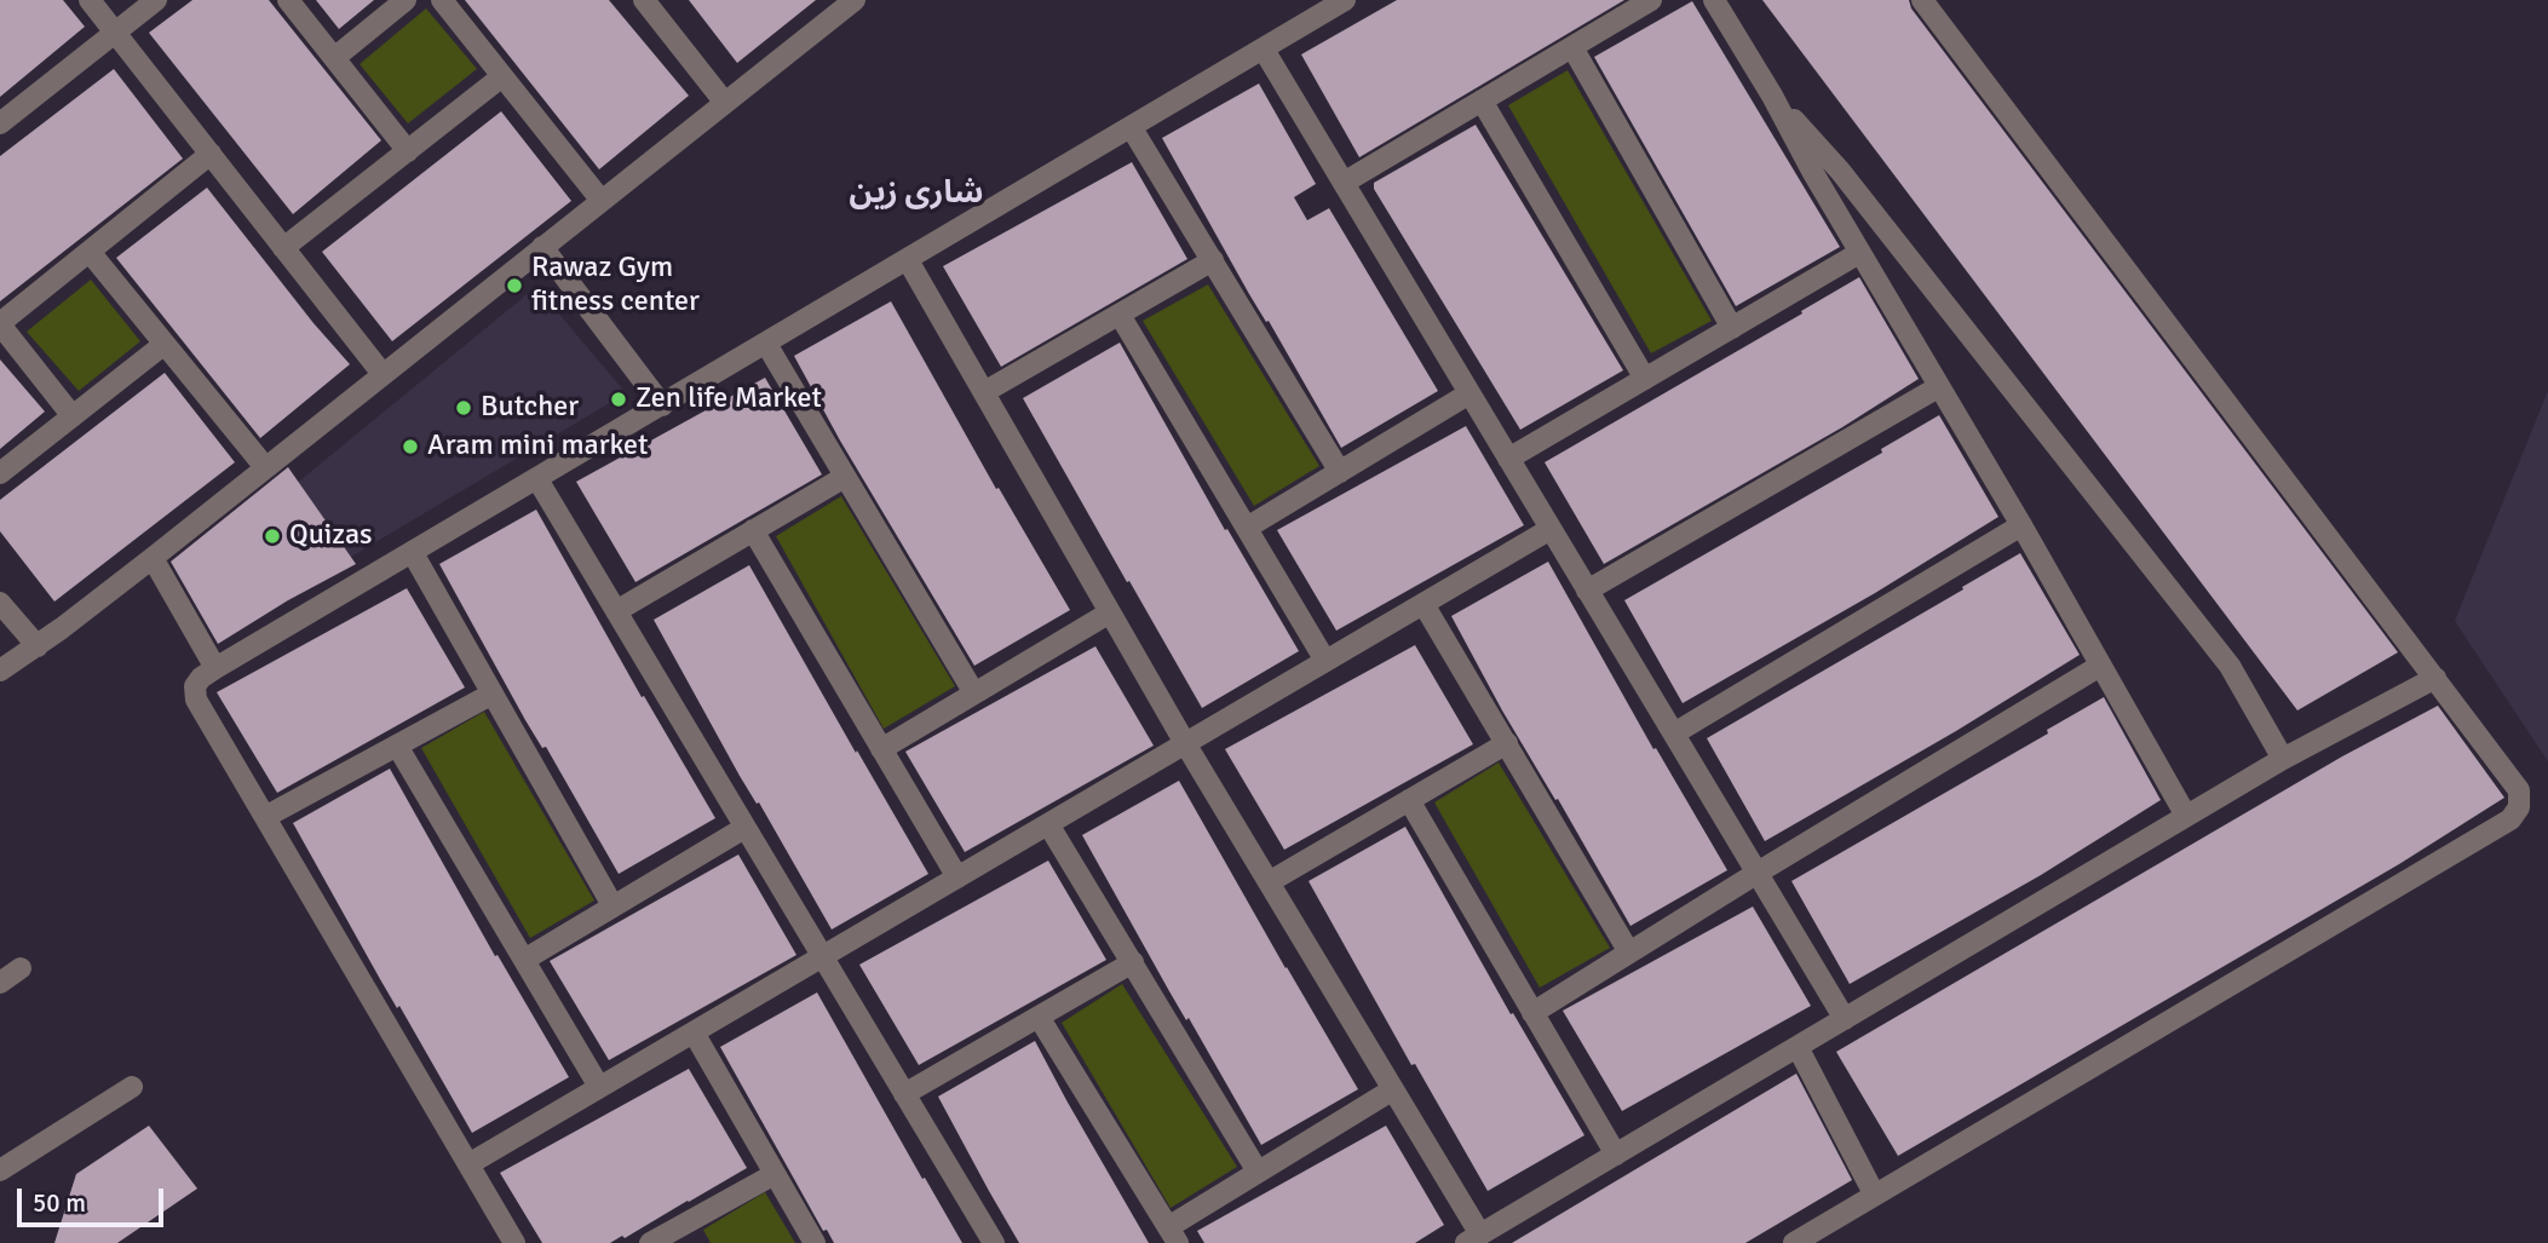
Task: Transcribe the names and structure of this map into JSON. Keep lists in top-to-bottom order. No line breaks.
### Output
{"districts":["شاری زین"],"places":["Rawaz Gym fitness center","Zen life Market","Butcher","Aram mini market","Quizas"],"scale_bar":"50 m"}
